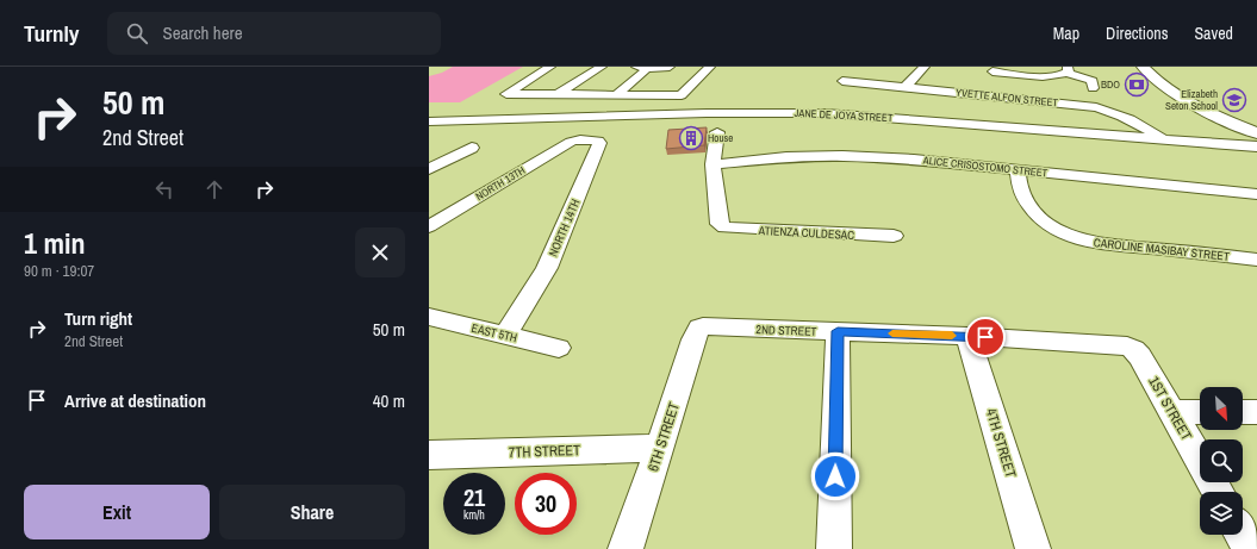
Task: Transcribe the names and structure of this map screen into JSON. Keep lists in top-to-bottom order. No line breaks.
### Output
{"streets":{"street":["YVETTE ALFON STREET","JANE DE JOYA STREET","ALICE CRISOSTOMO STREET","NORTH 13TH","NORTH 14TH","ATIENZA CULDESAC","CAROLINE MASIBAY STREET","2ND STREET","EAST 5TH","1ST STREET","6TH STREET","4TH STREET","7TH STREET"]},"crossings":[["YVETTE ALFON STREET","JANE DE JOYA STREET"],["ALICE CRISOSTOMO STREET","ATIENZA CULDESAC"],["ALICE CRISOSTOMO STREET","CAROLINE MASIBAY STREET"],["NORTH 13TH","NORTH 14TH"],["NORTH 14TH","EAST 5TH"],["2ND STREET","1ST STREET"],["2ND STREET","6TH STREET"],["2ND STREET","4TH STREET"],["6TH STREET","7TH STREET"]],"places":{"bank":["BDO"],"school or university":["Elizabeth Seton School"],"building":["House"]},"north":"bottom right","page":{"header":"Turnly","search":"Search here","nav":["Map","Directions","Saved"],"turn":["50 m","2nd Street"],"heading":["1 min","90 m · 19:07"],"list":[{"name":"Turn right","note":"2nd Street","value":"50 m"},{"name":"Arrive at destination","value":"40 m"}],"speed":"21 km/h","limit":"30","buttons":["Exit","Share"]}}
